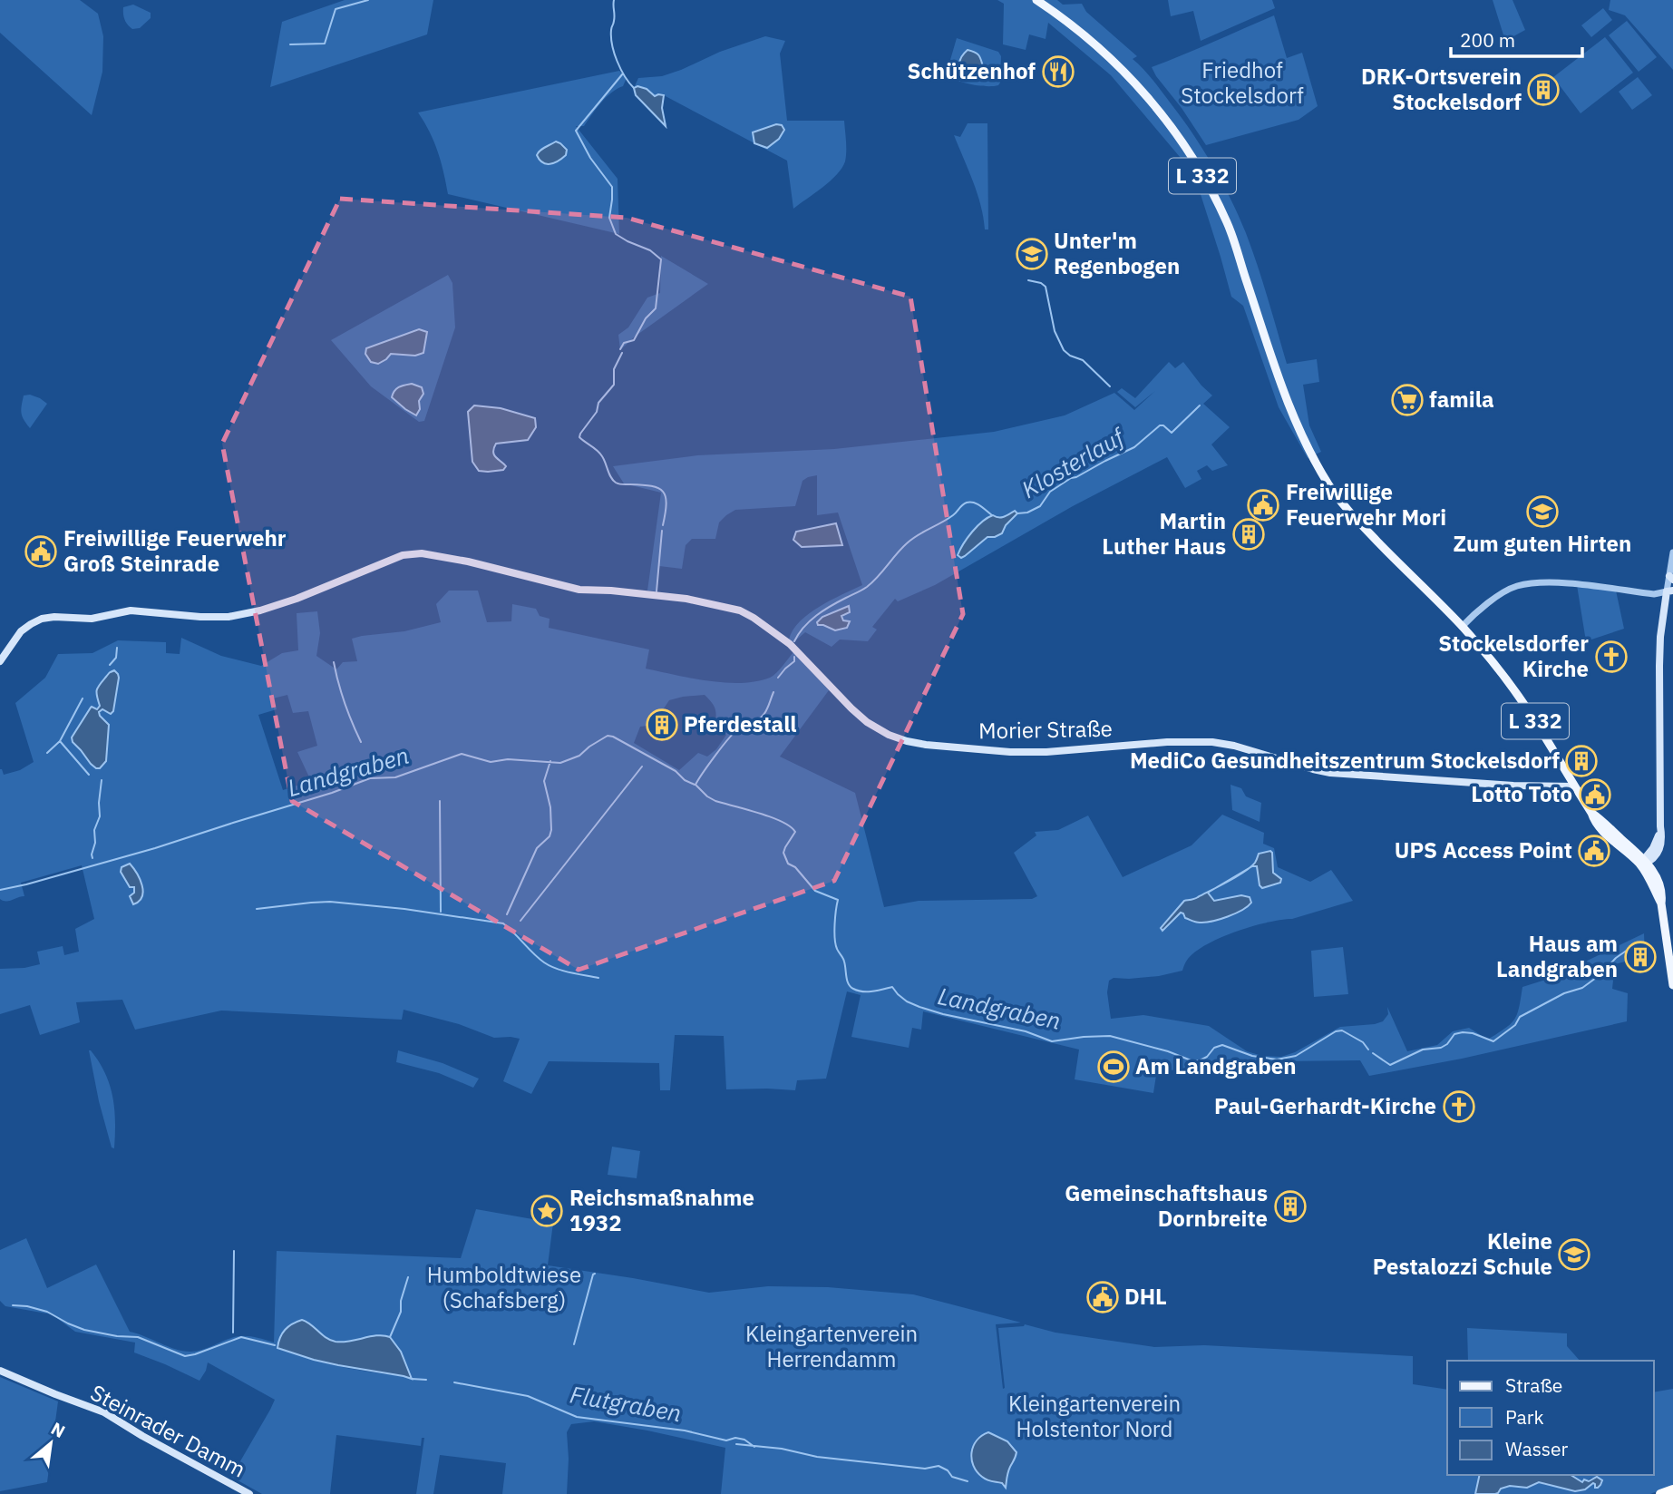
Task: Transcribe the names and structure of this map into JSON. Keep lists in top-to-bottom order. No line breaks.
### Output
{"streets":{"main road":["L 332","Morier Straße","Steinrader Damm"]},"crossings":[["L 332","Morier Straße"]],"water":["Klosterlauf","Landgraben","Flutgraben"],"parks":["Friedhof Stockelsdorf","Humboldtwiese (Schafsberg)","Kleingartenverein Herrendamm","Kleingartenverein Holstentor Nord"],"places":{"restaurant":["Schützenhof"],"building":["DRK-Ortsverein Stockelsdorf","Martin Luther Haus","Pferdestall","MediCo Gesundheitszentrum Stockelsdorf","Haus am Landgraben","Gemeinschaftshaus Dornbreite"],"school or university":["Unter'm Regenbogen","Zum guten Hirten","Kleine Pestalozzi Schule"],"supermarket":["famila"],"public building":["Freiwillige Feuerwehr Mori","Freiwillige Feuerwehr Groß Steinrade","Lotto Toto","UPS Access Point","DHL"],"church":["Stockelsdorfer Kirche","Paul-Gerhardt-Kirche"],"sports":["Am Landgraben"],"place":["Reichsmaßnahme 1932"]},"legend":["Straße","Park","Wasser"],"scale_bar":"200 m","north":"top right"}
